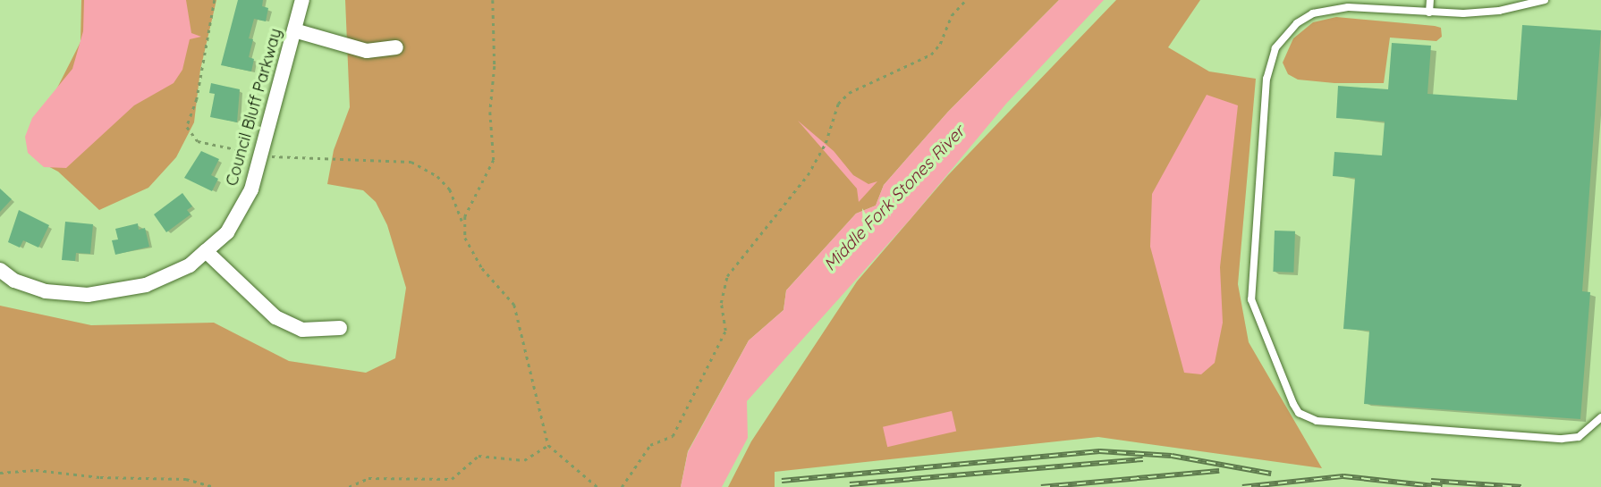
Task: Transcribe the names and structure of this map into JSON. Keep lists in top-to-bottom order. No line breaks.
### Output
{"streets":{"street":["Council Bluff Parkway"]},"water":["Middle Fork Stones River"]}
